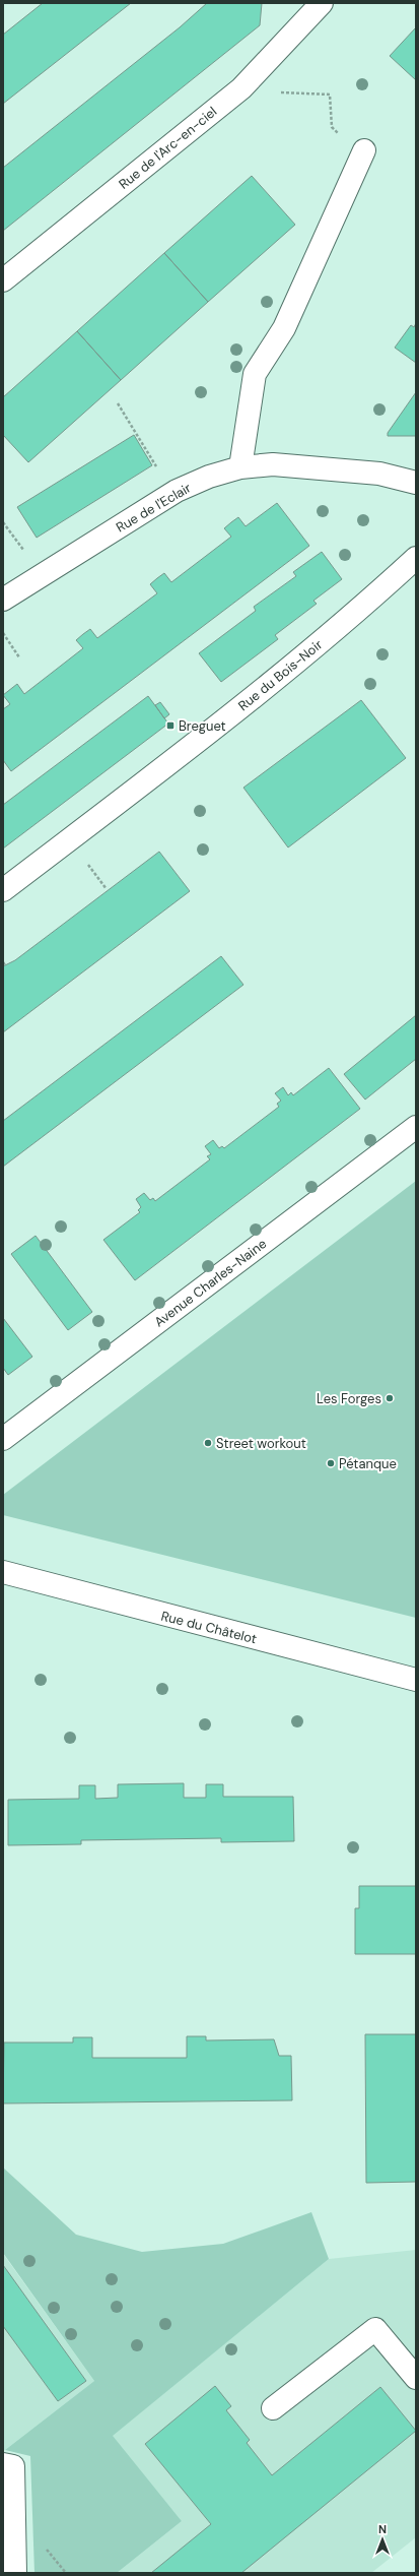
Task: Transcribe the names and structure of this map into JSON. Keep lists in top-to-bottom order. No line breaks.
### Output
{"streets":{"street":["Rue de l'Arc-en-ciel","Rue de l'Eclair","Rue du Bois-Noir","Avenue Charles-Naine","Rue du Châtelot"]},"places":{"transit":["Breguet"],"other":["Les Forges","Street workout","Pétanque"]},"north":"top"}
